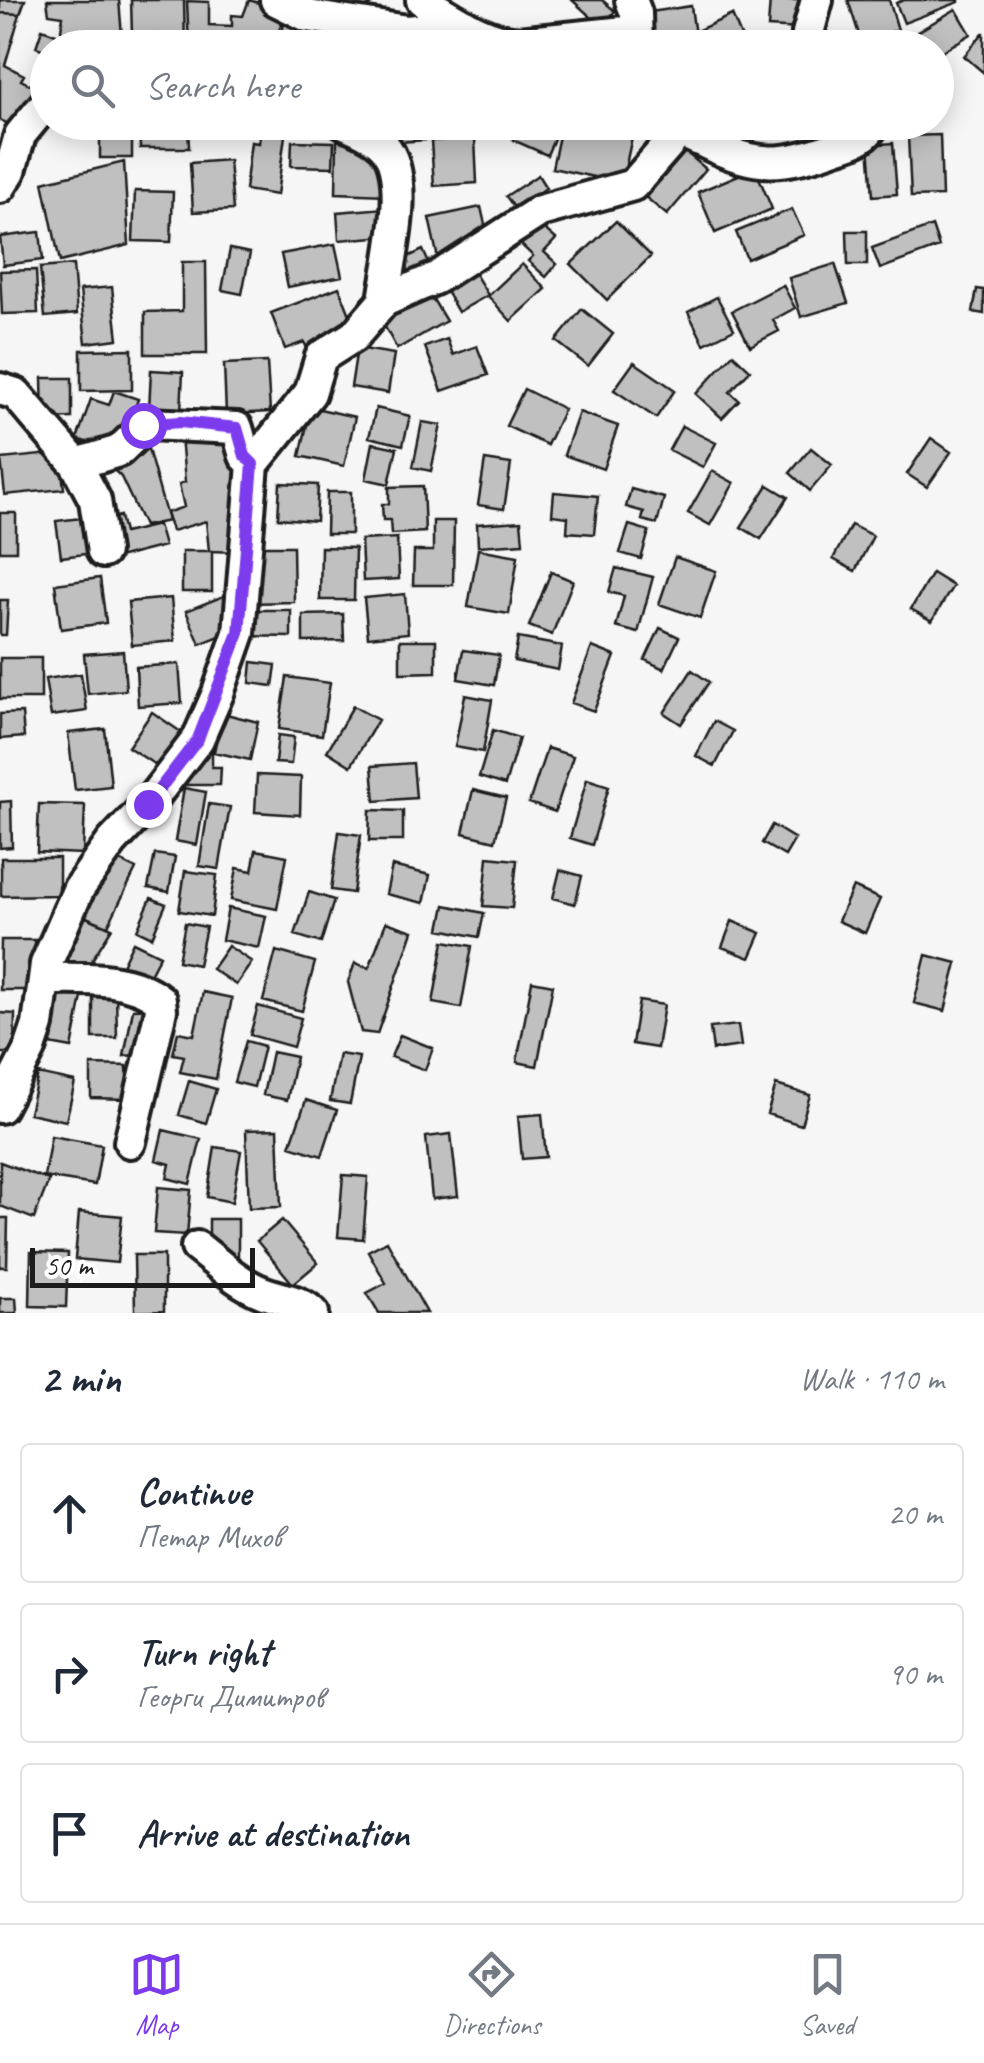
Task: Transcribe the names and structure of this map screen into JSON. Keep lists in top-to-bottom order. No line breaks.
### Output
{"scale_bar":"50 m","page":{"search":"Search here","scale":"50 m","heading":["2 min","Walk · 110 m"],"list":[["Continue","Петар Михов","20 m"],["Turn right","Георги Димитров","90 m"],"Arrive at destination"],"nav":["Map","Directions","Saved"]}}
